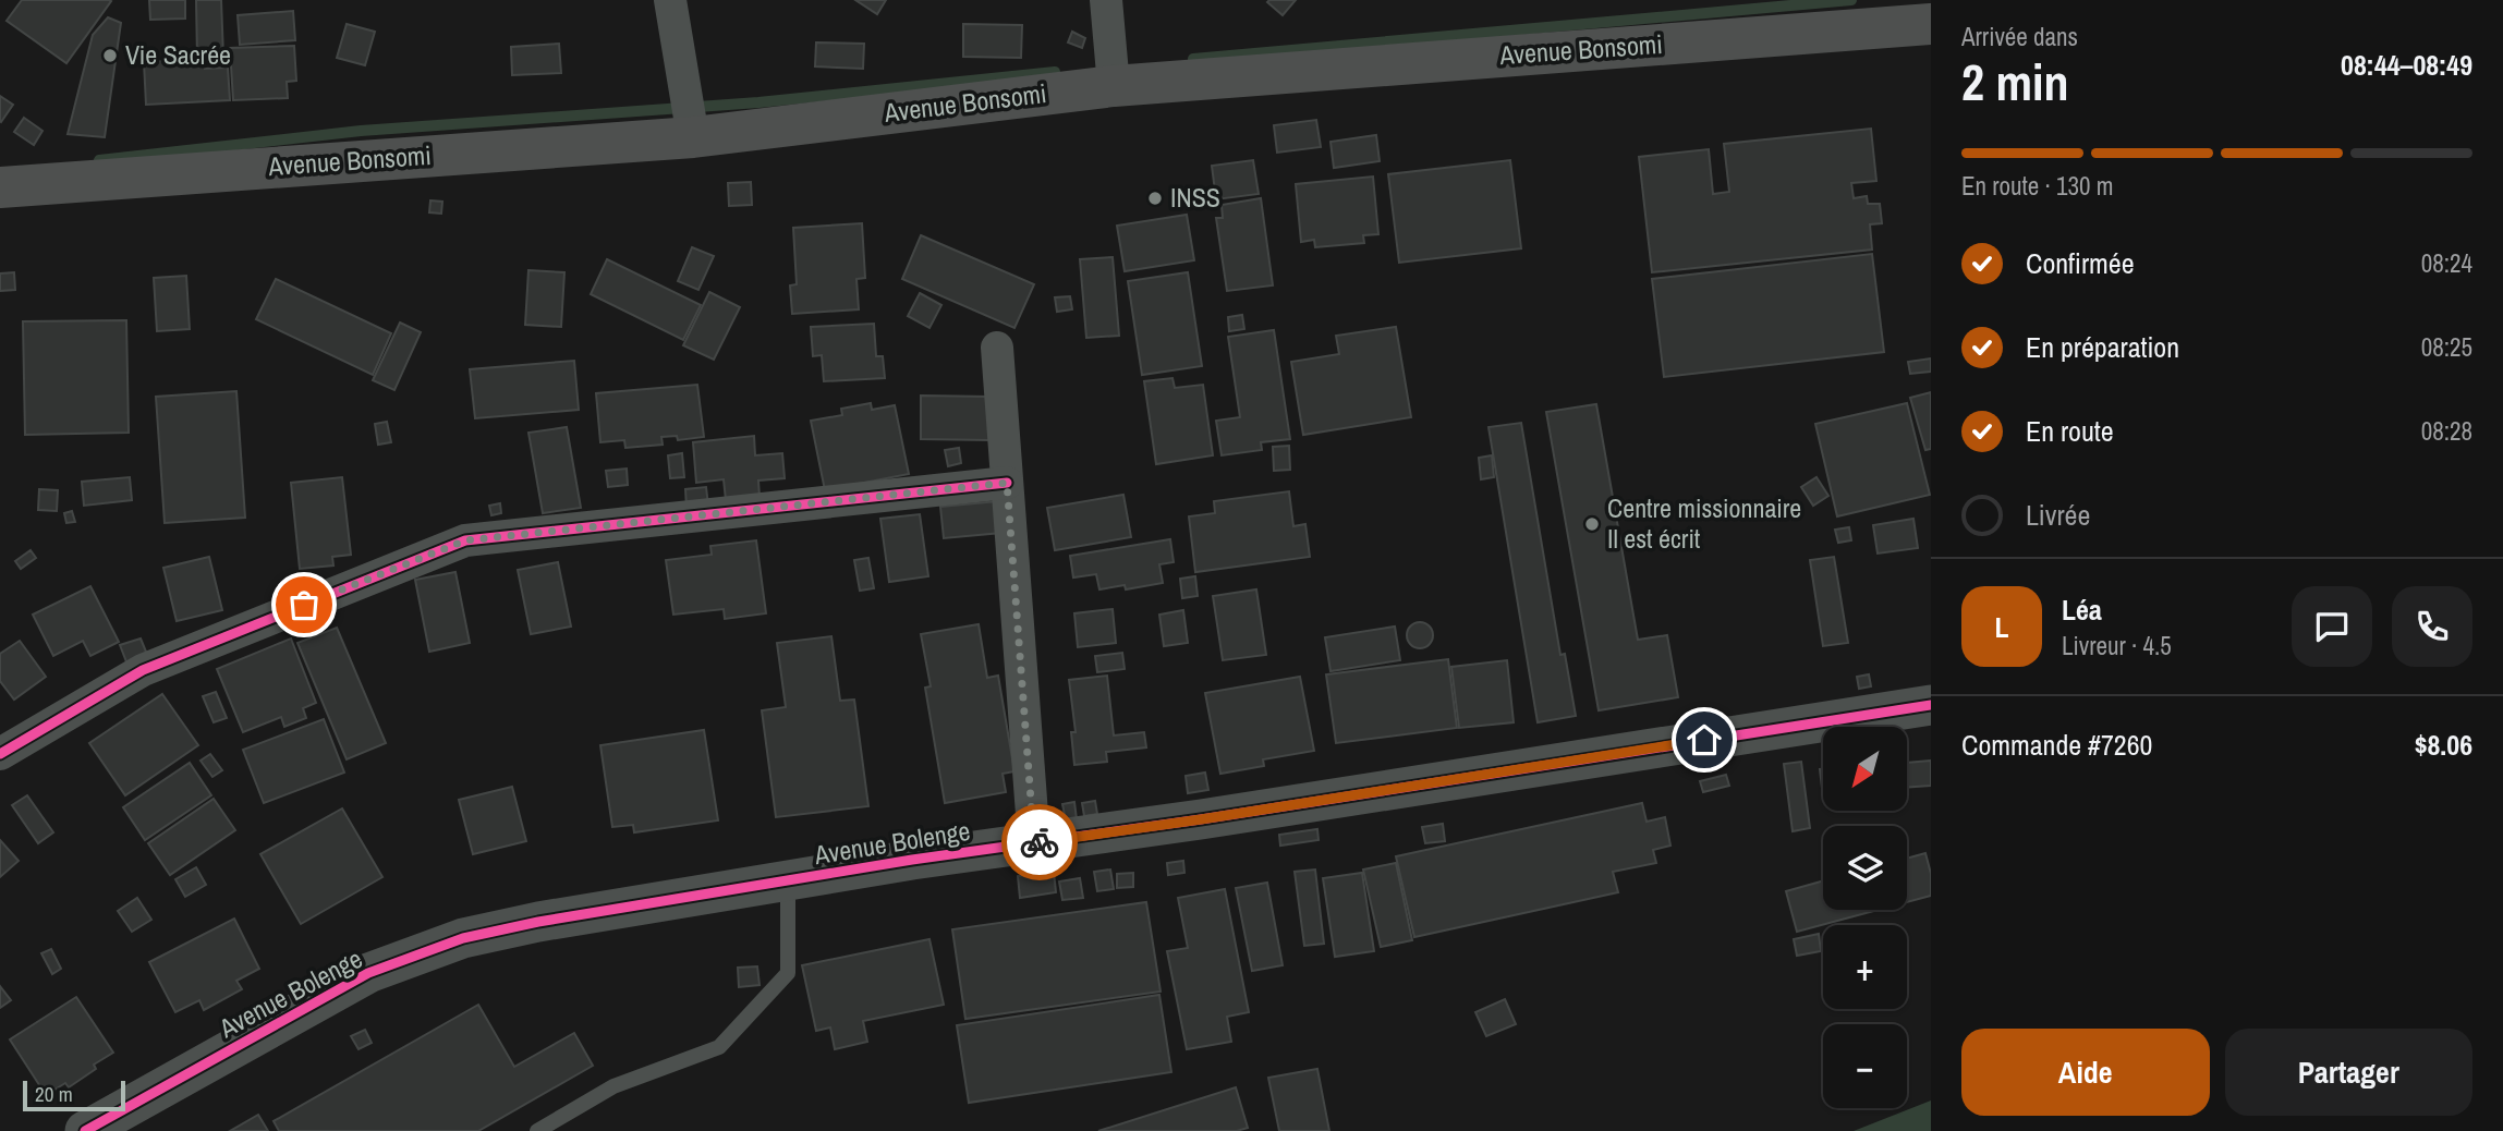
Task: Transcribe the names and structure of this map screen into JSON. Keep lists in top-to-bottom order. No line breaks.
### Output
{"streets":{"main road":["Avenue Bonsomi"],"street":["Avenue Bolenge"]},"places":["Vie Sacrée","INSS","Centre missionnaire Il est écrit"],"scale_bar":"20 m","north":"bottom left","page":{"heading":["2 min","Arrivée dans","08:44–08:49"],"panel":["Léa","Livreur · 4.5","Commande #7260","$8.06"],"bar":"En route · 130 m","list":[["Confirmée","08:24"],["En préparation","08:25"],["En route","08:28"],"Livrée"],"round":"L","map_buttons":["+","−"],"buttons":["Aide","Partager"],"scale":"20 m"}}
